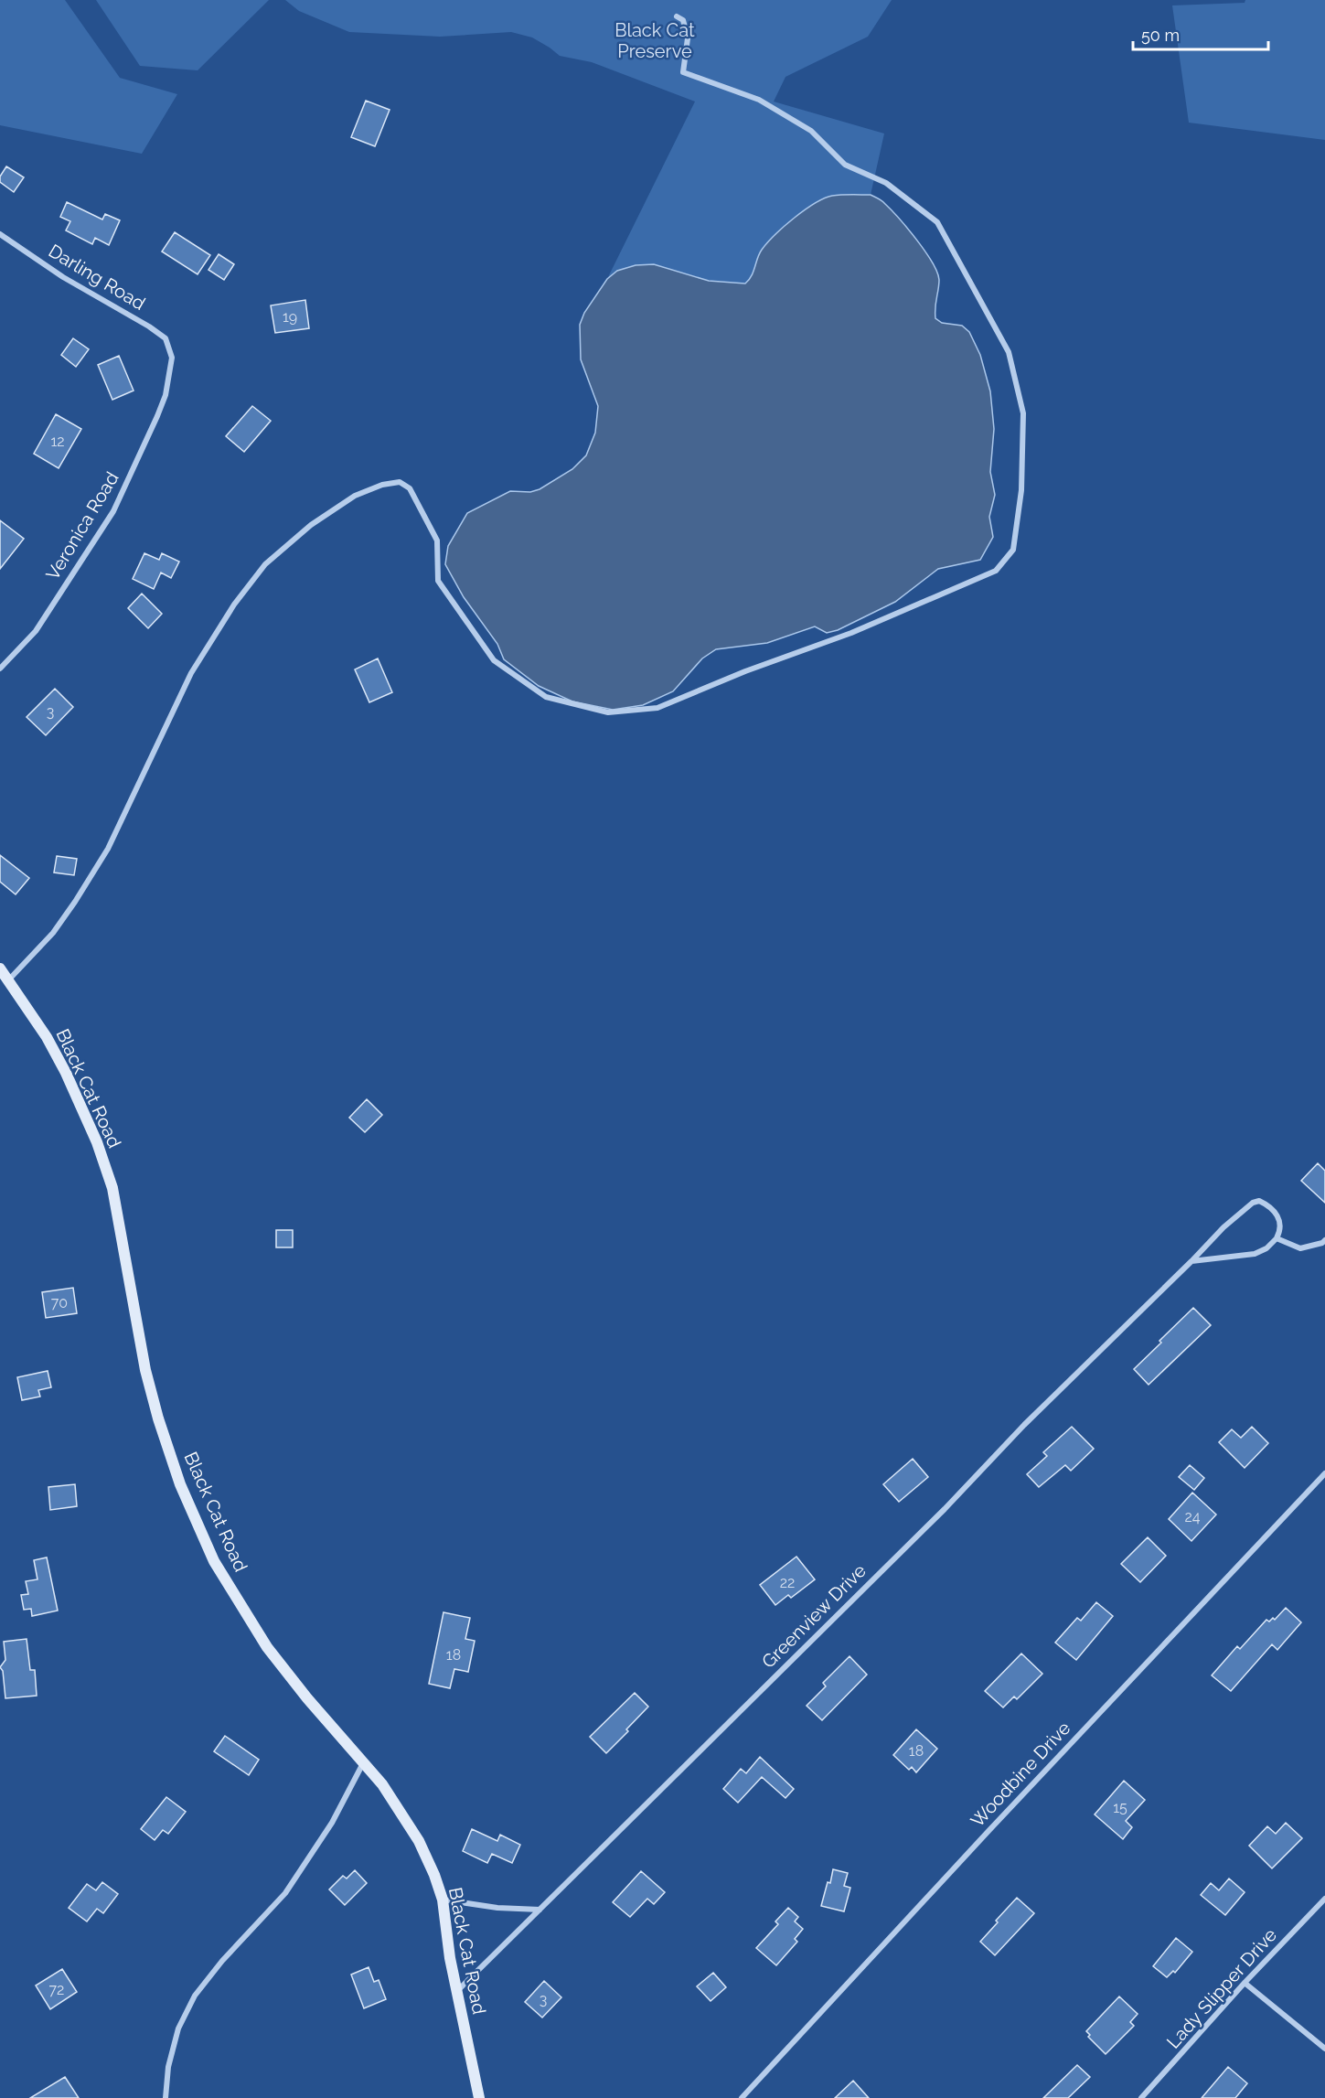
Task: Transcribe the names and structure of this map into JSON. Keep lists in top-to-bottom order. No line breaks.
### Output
{"streets":{"street":["Darling Road","Veronica Road","Black Cat Road","Greenview Drive","Woodbine Drive","Lady Slipper Drive"]},"crossings":[["Darling Road","Veronica Road"],["Black Cat Road","Greenview Drive"]],"parks":["Black Cat Preserve"],"house_numbers":["19","12","3","70","24","22","18","18","15","72","3"],"scale_bar":"50 m"}
